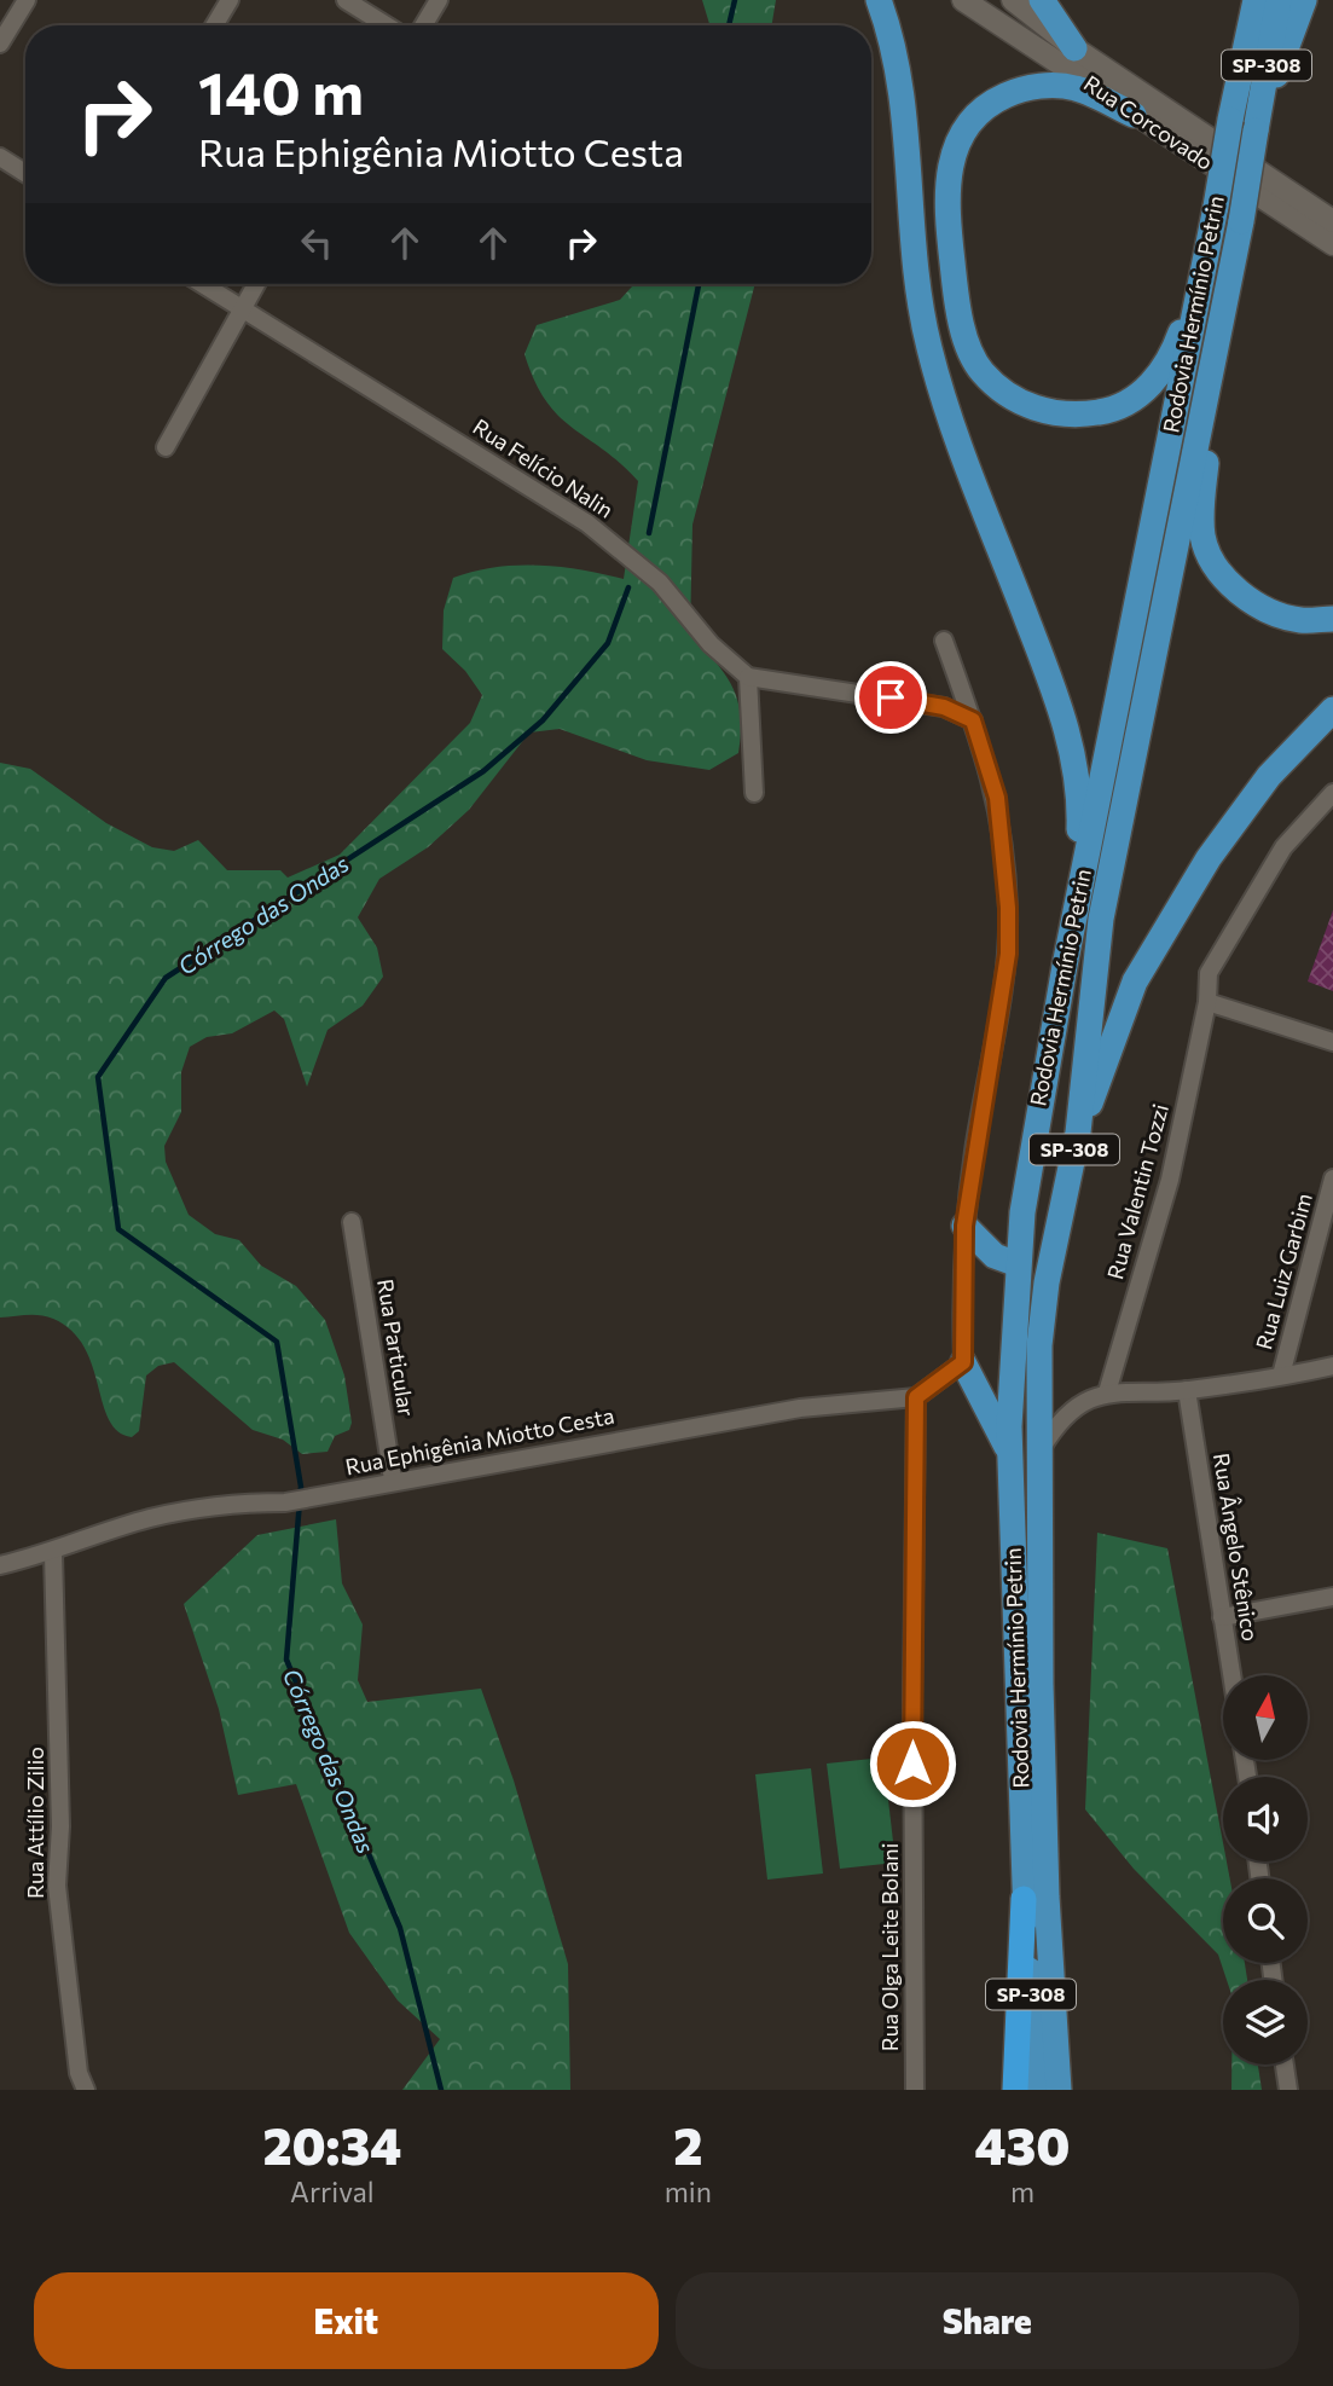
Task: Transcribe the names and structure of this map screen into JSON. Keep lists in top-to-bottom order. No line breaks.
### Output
{"streets":{"main road":["SP-308","Rodovia Hermínio Petrin"],"street":["Rua Corcovado","Rua Felício Nalin","Rua Valentin Tozzi","Rua Luiz Garbim","Rua Particular","Rua Ephigênia Miotto Cesta","Rua Ângelo Stênico","Rua Attílio Zilio","Rua Olga Leite Bolani"]},"crossings":[["Rua Particular","Rua Ephigênia Miotto Cesta"],["Rua Ephigênia Miotto Cesta","Rua Attílio Zilio"],["Rua Ephigênia Miotto Cesta","Rua Olga Leite Bolani"]],"water":["Córrego das Ondas"],"north":"top","page":{"turn":["140 m","Rua Ephigênia Miotto Cesta"],"eta":["20:34","Arrival","2","min","430","m"],"buttons":["Exit","Share"]}}
